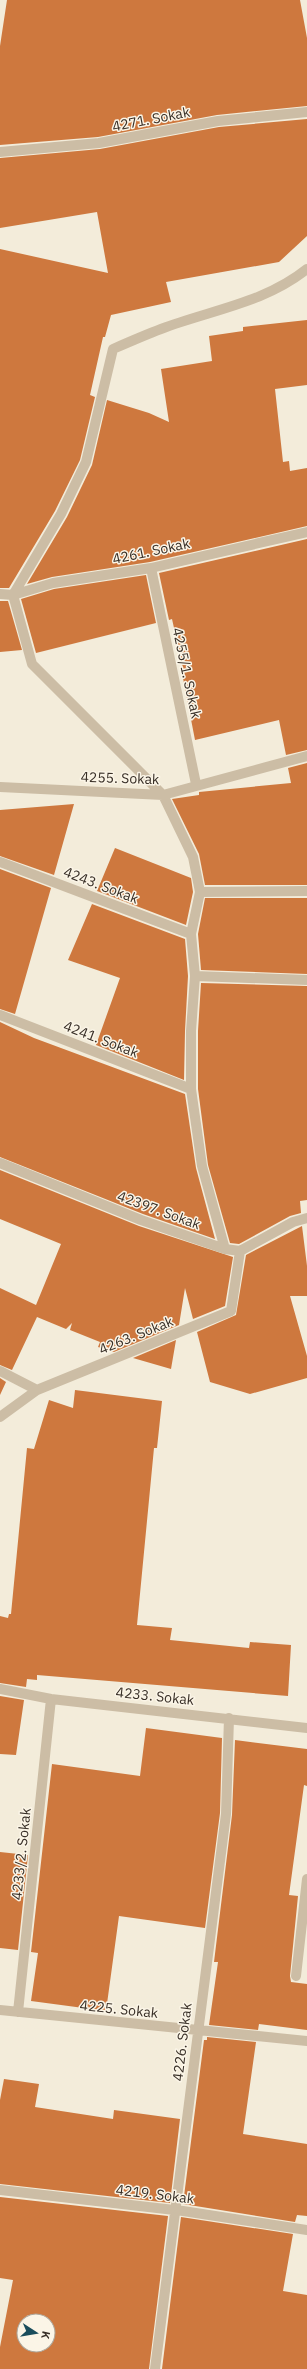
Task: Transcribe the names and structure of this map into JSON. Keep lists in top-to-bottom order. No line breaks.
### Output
{"streets":{"street":["4271. Sokak","4261. Sokak","4255/1. Sokak","4255. Sokak","4243. Sokak","4241. Sokak","42397. Sokak","4263. Sokak","4233. Sokak","4233/2. Sokak","4225. Sokak","4226. Sokak","4219. Sokak"]},"crossings":[["4261. Sokak","4255/1. Sokak"],["4255/1. Sokak","4255. Sokak"],["42397. Sokak","4263. Sokak"],["4233. Sokak","4233/2. Sokak"],["4233. Sokak","4226. Sokak"],["4233/2. Sokak","4225. Sokak"],["4225. Sokak","4226. Sokak"],["4226. Sokak","4219. Sokak"]],"north":"right"}
